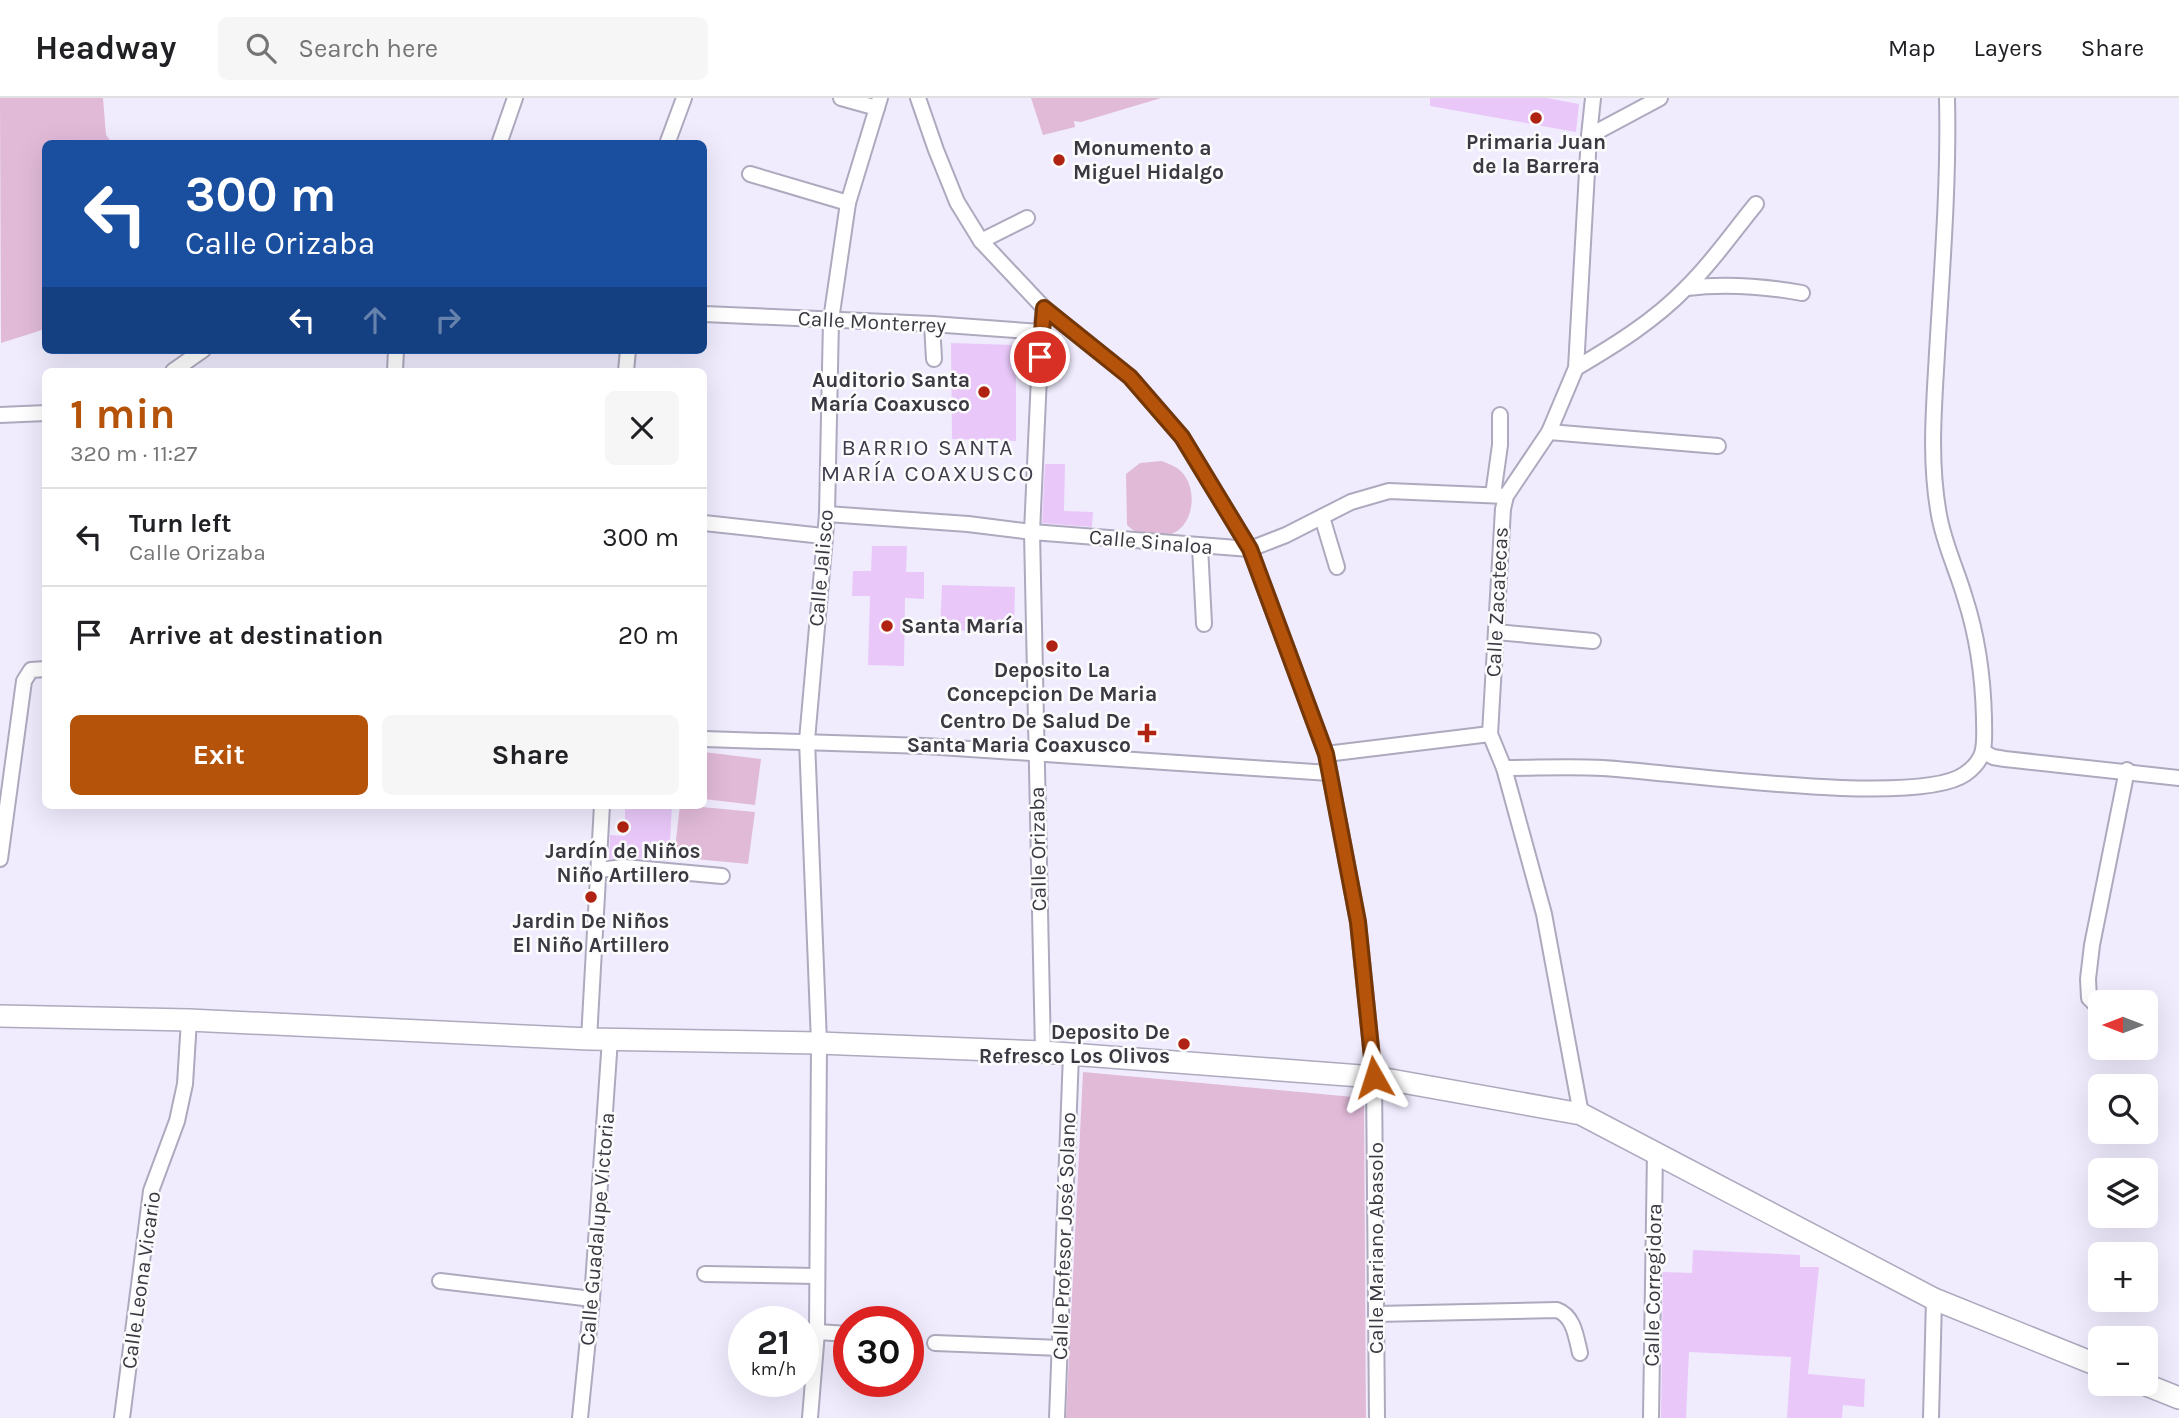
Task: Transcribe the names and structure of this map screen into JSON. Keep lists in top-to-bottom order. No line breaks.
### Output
{"streets":{"street":["Calle Monterrey","Calle Sinaloa","Calle Jalisco","Calle Zacatecas","Calle Orizaba","Calle Guadalupe Victoria","Calle Profesor José Solano","Calle Mariano Abasolo","Calle Leona Vicario","Calle Corregidora"]},"crossings":[["Calle Monterrey","Calle Jalisco"],["Calle Monterrey","Calle Orizaba"],["Calle Sinaloa","Calle Jalisco"],["Calle Sinaloa","Calle Zacatecas"],["Calle Sinaloa","Calle Orizaba"],["Calle Sinaloa","Calle Mariano Abasolo"],["Calle Orizaba","Calle Mariano Abasolo"]],"districts":["BARRIO SANTA MARÍA COAXUSCO"],"places":{"other":["Primaria Juan de la Barrera","Monumento a Miguel Hidalgo","Auditorio Santa María Coaxusco","Santa María","Deposito La Concepcion De Maria","Jardín de Niños Niño Artillero","Jardin De Niños El Niño Artillero","Deposito De Refresco Los Olivos"],"health":["Centro De Salud De Santa Maria Coaxusco"]},"north":"left","page":{"header":"Headway","search":"Search here","nav":["Map","Layers","Share"],"turn":["300 m","Calle Orizaba"],"heading":["1 min","320 m · 11:27"],"list":[{"name":"Turn left","note":"Calle Orizaba","value":"300 m"},{"name":"Arrive at destination","value":"20 m"}],"buttons":["Exit","Share"],"map_buttons":["+","−"],"speed":"21 km/h","limit":"30"}}
